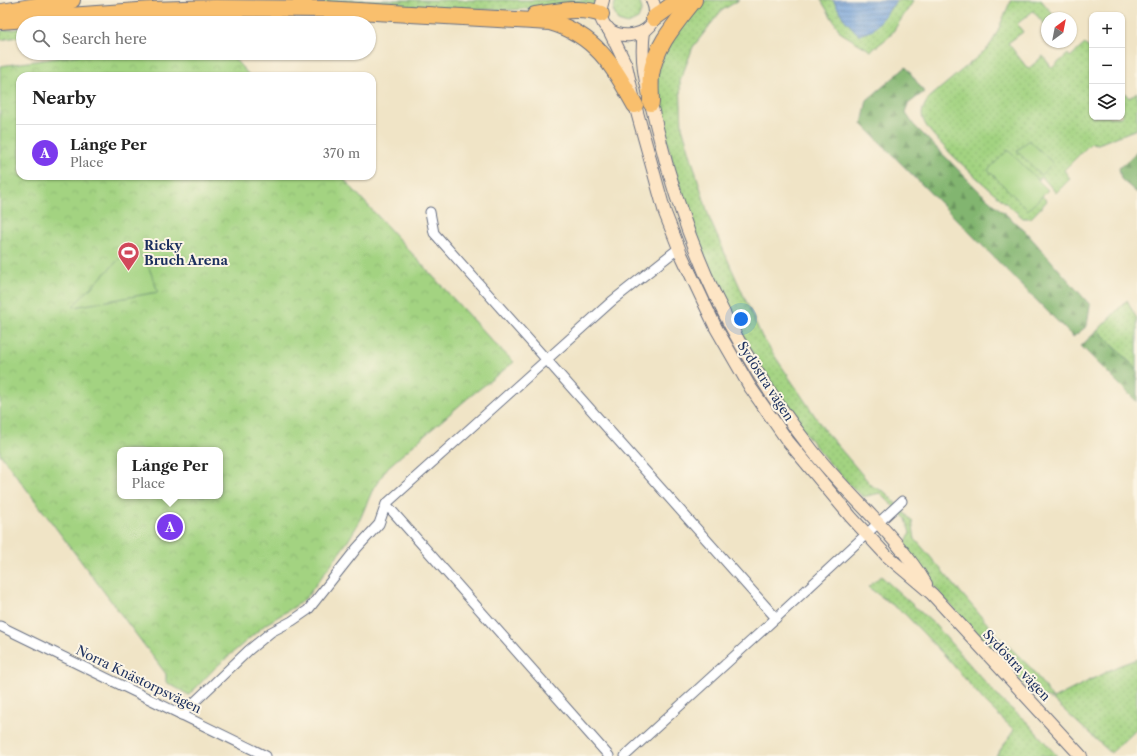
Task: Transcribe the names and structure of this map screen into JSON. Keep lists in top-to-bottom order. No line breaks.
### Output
{"streets":{"main road":["Sydöstra vägen"],"street":["Norra Knästorpsvägen"]},"places":{"sports":["Ricky Bruch Arena"]},"north":"top right","page":{"map_buttons":["+","−"],"search":"Search here","heading":"Nearby","list":[{"mark":"A","name":"Långe Per","note":"Place","value":"370 m"}],"popup":["Långe Per","Place"],"pins":"A"}}
